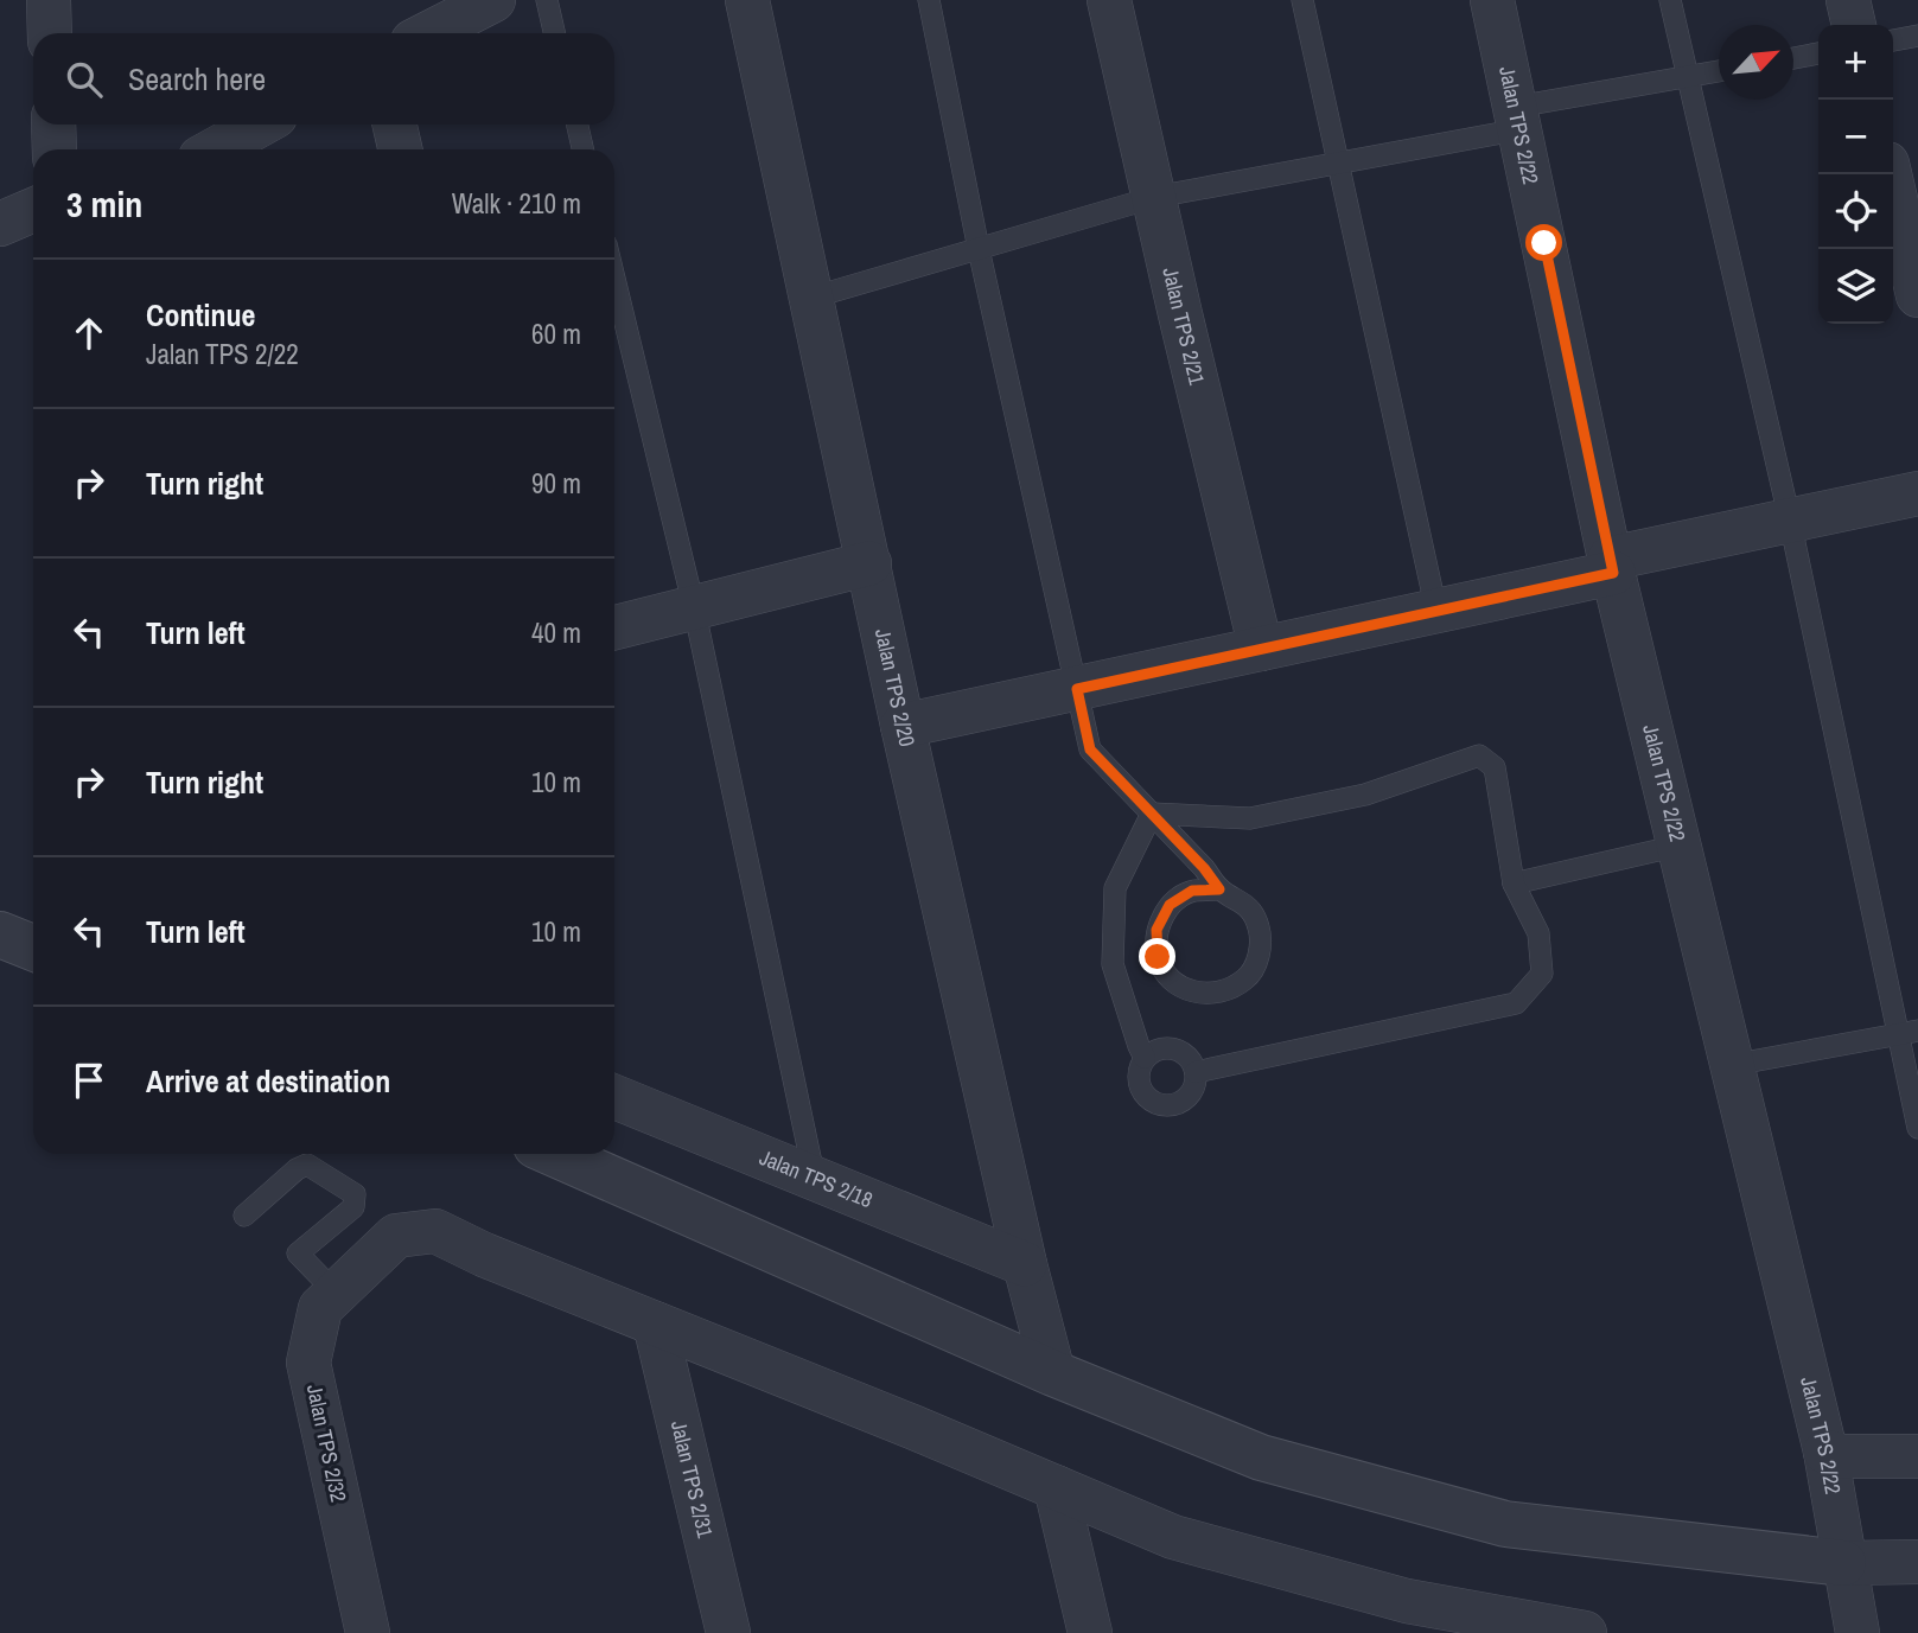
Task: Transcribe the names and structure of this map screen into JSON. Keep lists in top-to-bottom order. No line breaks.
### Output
{"streets":{"street":["Jalan TPS 2/22","Jalan TPS 2/21","Jalan TPS 2/20","Jalan TPS 2/18","Jalan TPS 2/32","Jalan TPS 2/31"]},"crossings":[["Jalan TPS 2/20","Jalan TPS 2/18"],["Jalan TPS 2/32","Jalan TPS 2/31"]],"north":"top right","page":{"map_buttons":["+","−"],"search":"Search here","heading":["3 min","Walk · 210 m"],"list":[["Continue","Jalan TPS 2/22","60 m"],["Turn right","90 m"],["Turn left","40 m"],["Turn right","10 m"],["Turn left","10 m"],"Arrive at destination"]}}
